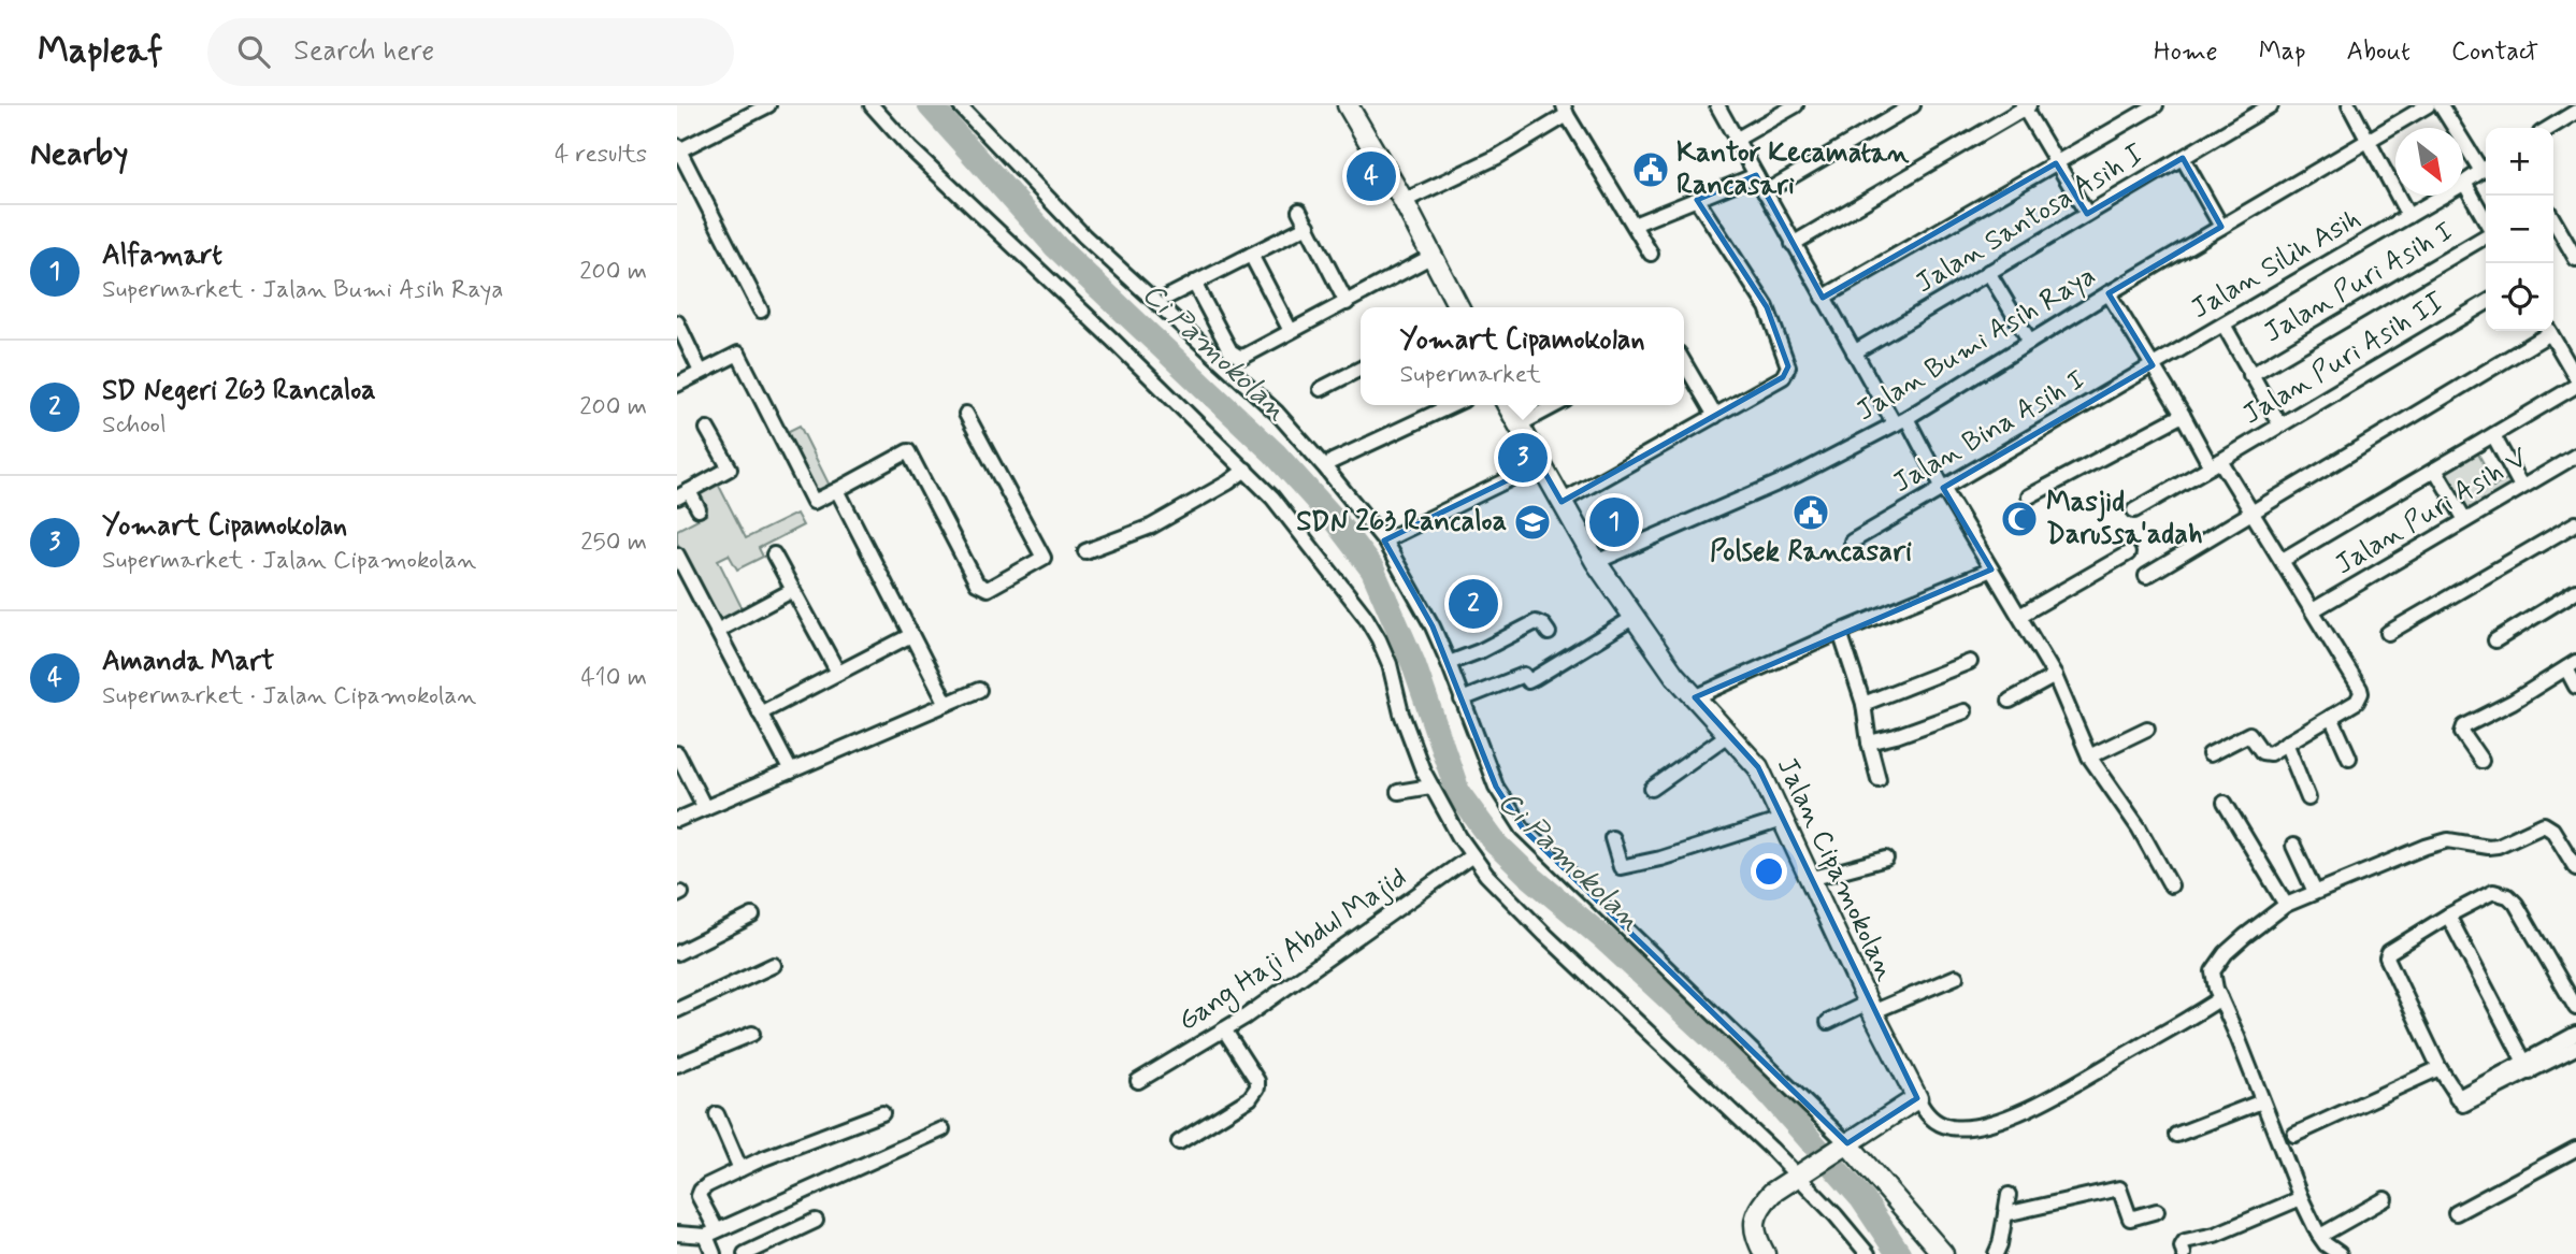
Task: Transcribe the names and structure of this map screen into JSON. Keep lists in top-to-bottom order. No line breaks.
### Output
{"streets":{"street":["Jalan Santosa Asih I","Jalan Silih Asih","Jalan Puri Asih I","Jalan Bumi Asih Raya","Jalan Puri Asih II","Jalan Bina Asih I","Jalan Puri Asih V","Jalan Cipamokolan","Gang Haji Abdul Majid"]},"crossings":[["Jalan Silih Asih","Jalan Bina Asih I"],["Jalan Bumi Asih Raya","Jalan Cipamokolan"]],"water":["Ci Pamokolan"],"places":{"public building":["Kantor Kecamatan Rancasari","Polsek Rancasari"],"mosque":["Masjid Darussa'adah"],"school or university":["SDN 263 Rancaloa"]},"north":"bottom right","page":{"header":"Mapleaf","search":"Search here","nav":["Home","Map","About","Contact"],"heading":["Nearby","4 results"],"map_buttons":["+","−"],"pins":["4","3","1","2"],"list":[{"mark":"1","name":"Alfamart","note":"Supermarket · Jalan Bumi Asih Raya","value":"200 m"},{"mark":"2","name":"SD Negeri 263 Rancaloa","note":"School","value":"200 m"},{"mark":"3","name":"Yomart Cipamokolan","note":"Supermarket · Jalan Cipamokolan","value":"250 m"},{"mark":"4","name":"Amanda Mart","note":"Supermarket · Jalan Cipamokolan","value":"410 m"}],"popup":["Yomart Cipamokolan","Supermarket"]}}
